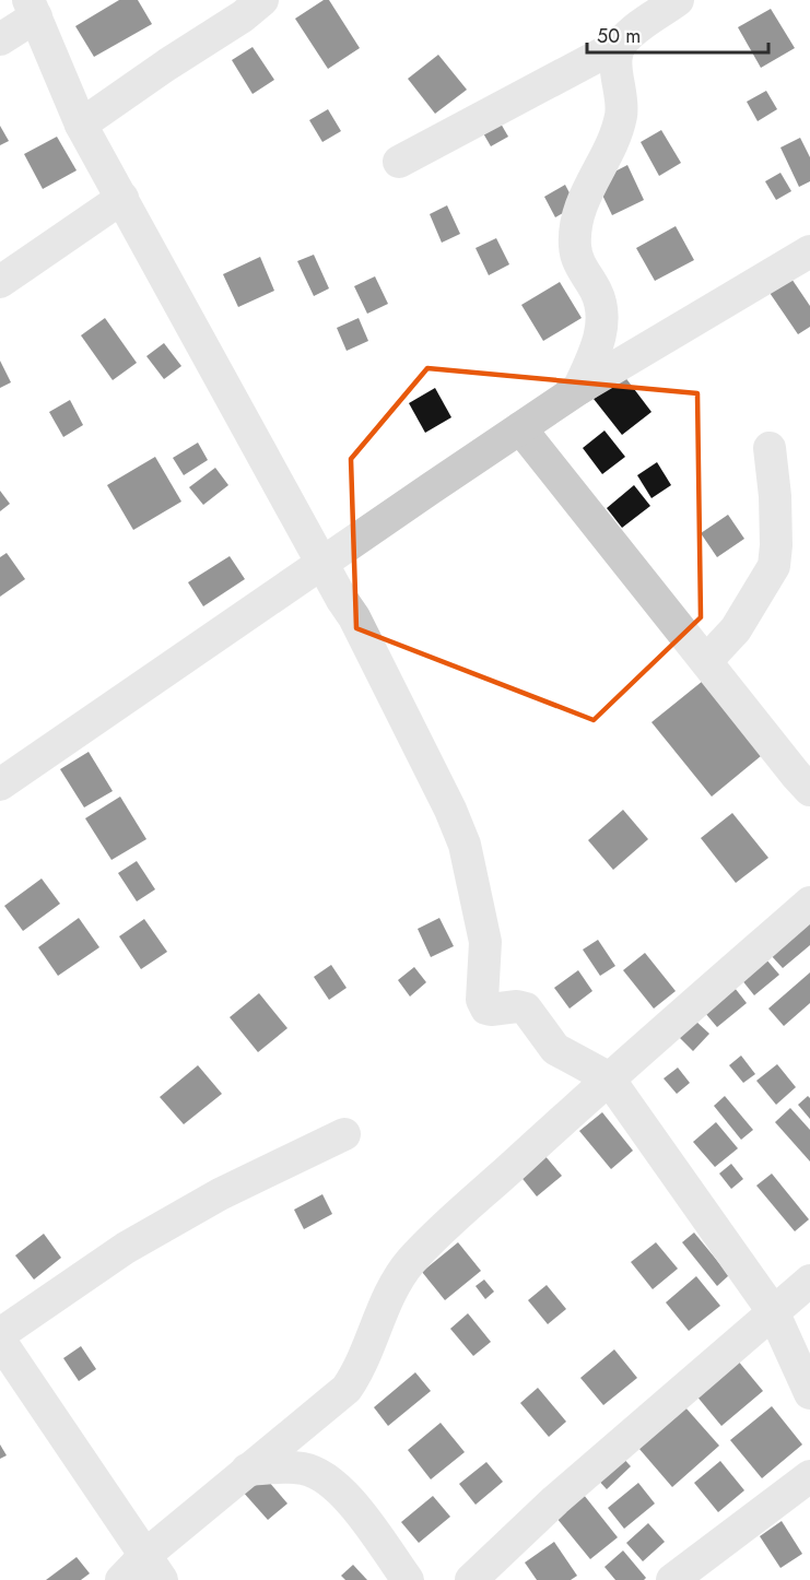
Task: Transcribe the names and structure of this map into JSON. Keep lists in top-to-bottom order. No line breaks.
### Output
{"scale_bar":"50 m"}
